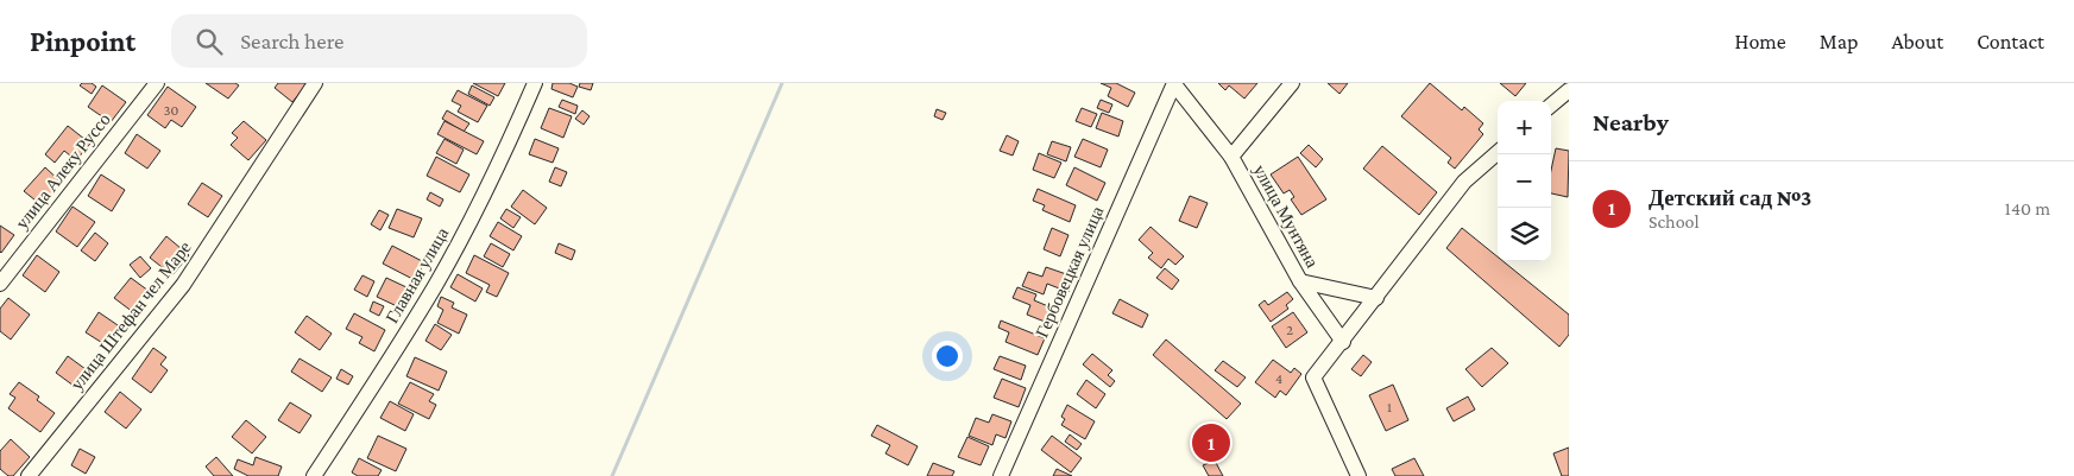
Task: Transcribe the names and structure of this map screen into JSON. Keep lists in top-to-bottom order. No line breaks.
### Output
{"streets":{"street":["улица Алеку Руссо","улица Мунтяна","Гербовецкая улица","Главная улица","улица Штефан чел Маре"]},"house_numbers":["30","2","4","1"],"page":{"header":"Pinpoint","search":"Search here","nav":["Home","Map","About","Contact"],"heading":"Nearby","map_buttons":["+","−"],"list":[{"mark":"1","name":"Детский сад №3","note":"School","value":"140 m"}],"pins":"1"}}
